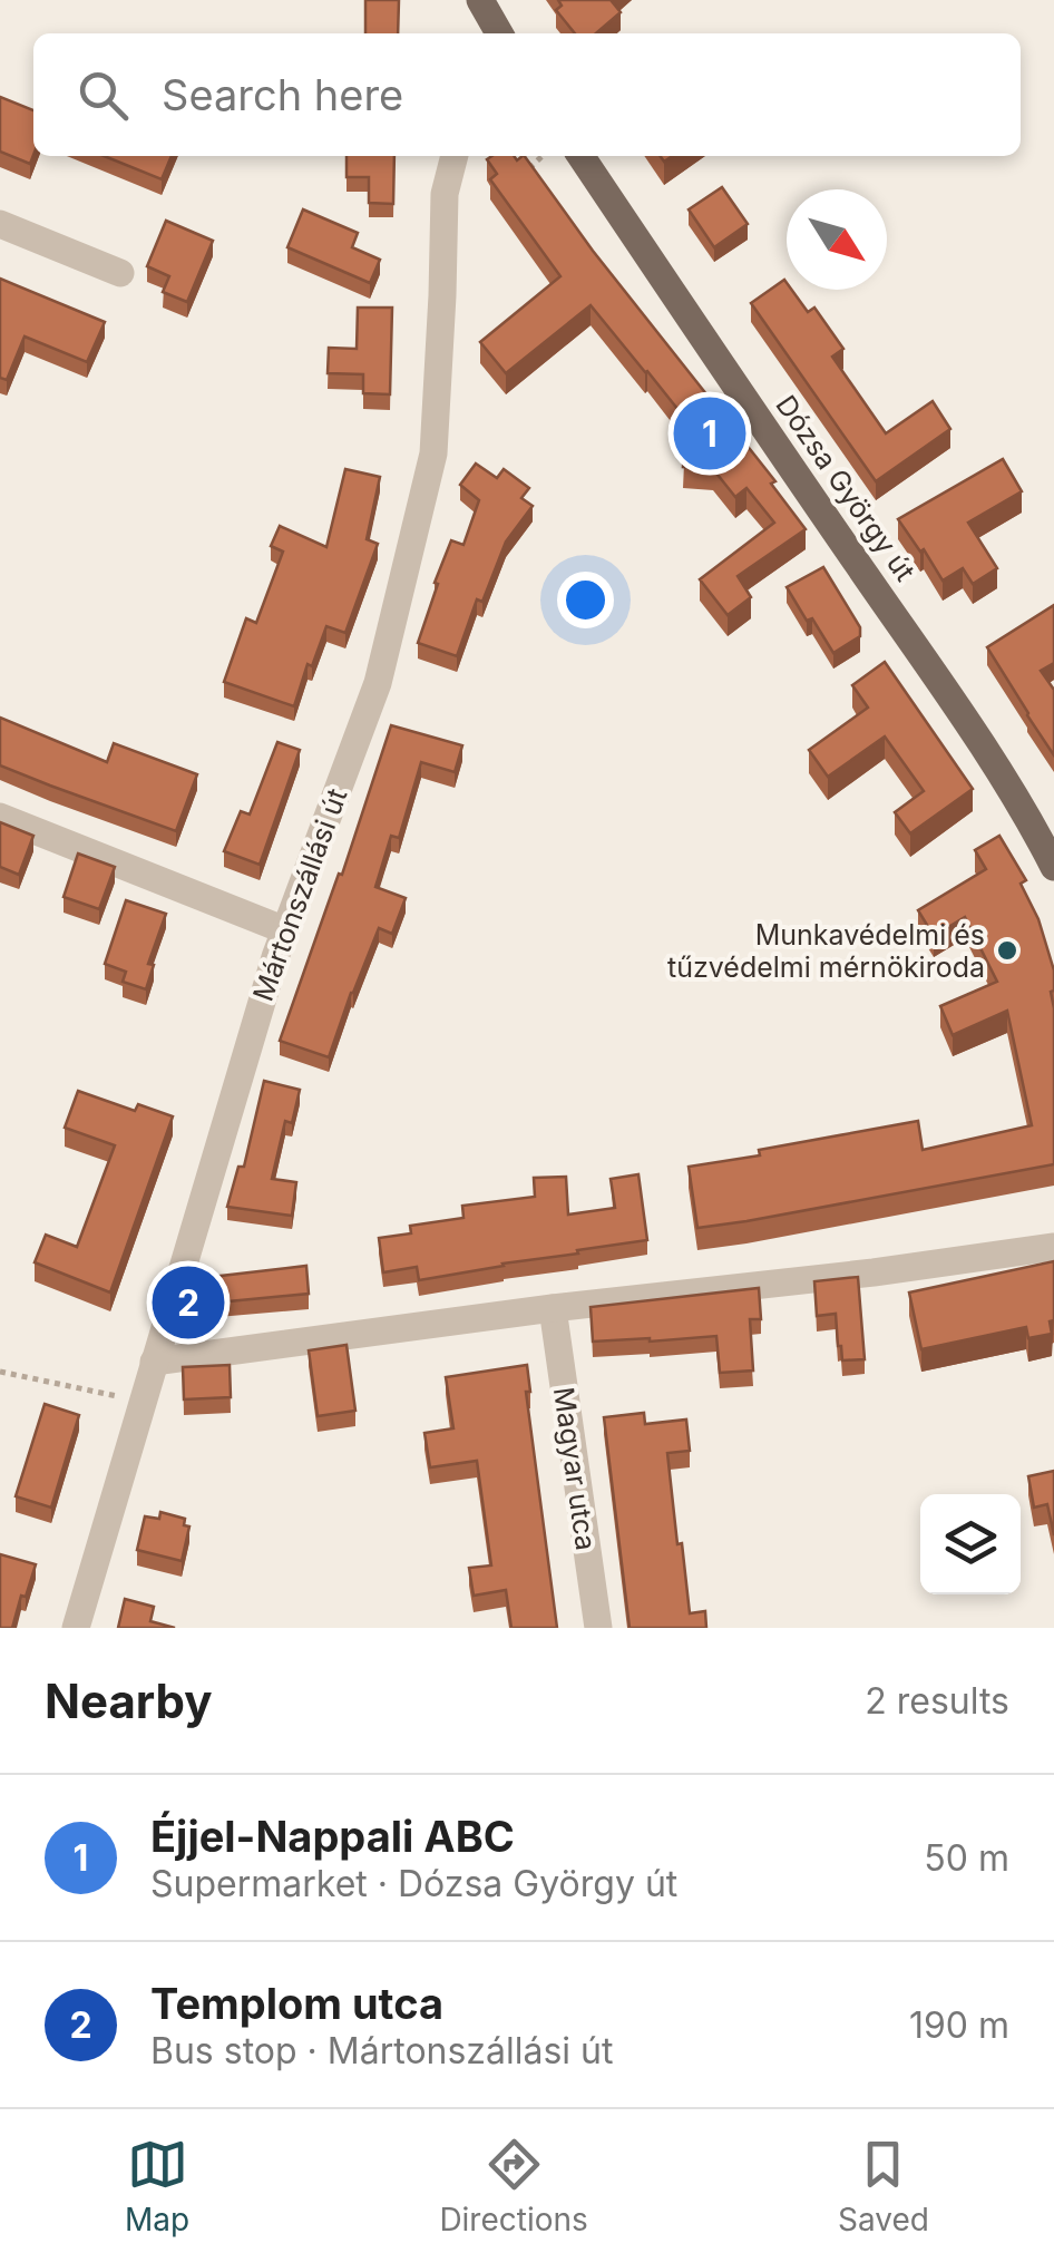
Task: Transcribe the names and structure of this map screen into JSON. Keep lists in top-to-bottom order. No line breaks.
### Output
{"streets":{"main road":["Dózsa György út"],"street":["Mártonszállási út","Magyar utca"]},"places":["Munkavédelmi és tűzvédelmi mérnökiroda"],"north":"bottom right","page":{"search":"Search here","pins":["1","2"],"heading":["Nearby","2 results"],"list":[{"mark":"1","name":"Éjjel-Nappali ABC","note":"Supermarket · Dózsa György út","value":"50 m"},{"mark":"2","name":"Templom utca","note":"Bus stop · Mártonszállási út","value":"190 m"}],"nav":["Map","Directions","Saved"]}}
